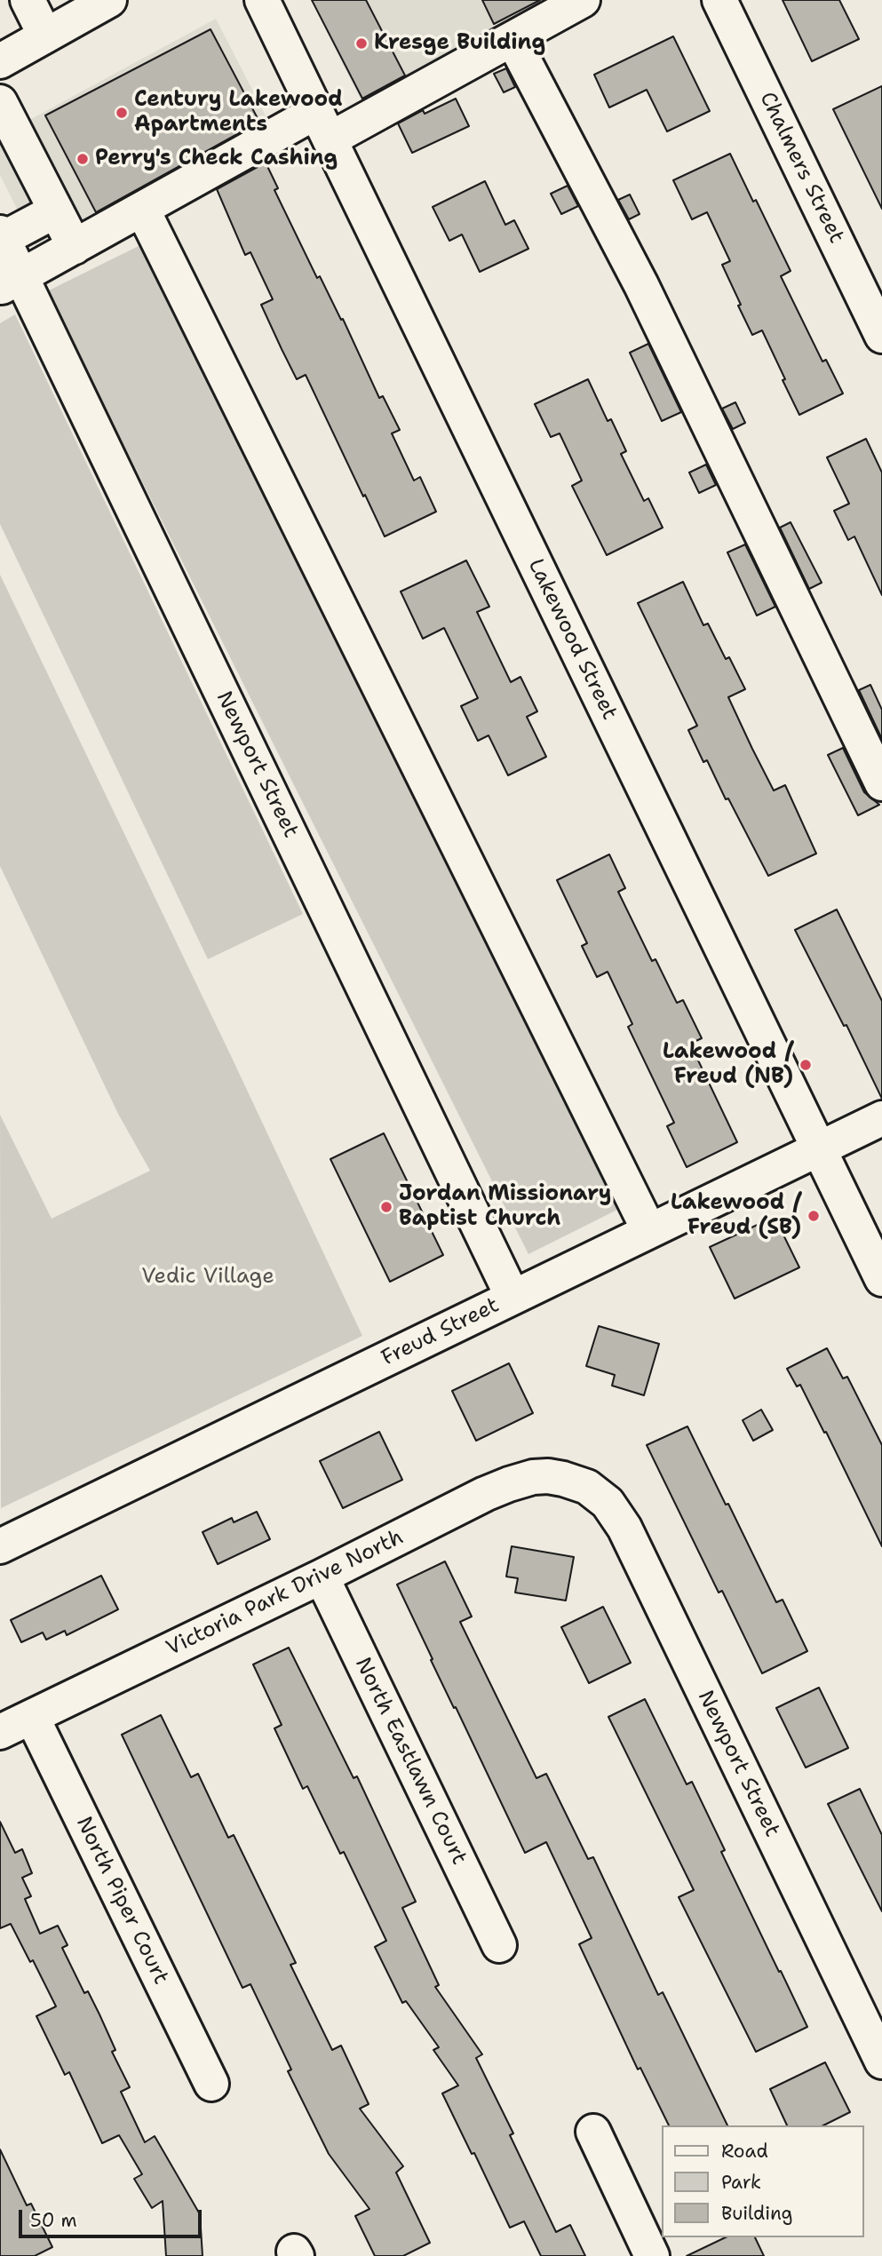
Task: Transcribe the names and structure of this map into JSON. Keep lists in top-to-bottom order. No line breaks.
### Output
{"streets":{"street":["Chalmers Street","Lakewood Street","Newport Street","Freud Street","Victoria Park Drive North","North Eastlawn Court","North Piper Court"]},"crossings":[["Lakewood Street","Freud Street"],["Newport Street","Freud Street"],["Newport Street","Victoria Park Drive North"],["Victoria Park Drive North","North Eastlawn Court"],["Victoria Park Drive North","North Piper Court"]],"parks":["Vedic Village"],"places":["Kresge Building","Century Lakewood Apartments","Perry's Check Cashing","Lakewood / Freud (NB)","Jordan Missionary Baptist Church","Lakewood / Freud (SB)"],"legend":["Road","Park","Building"],"scale_bar":"50 m"}
